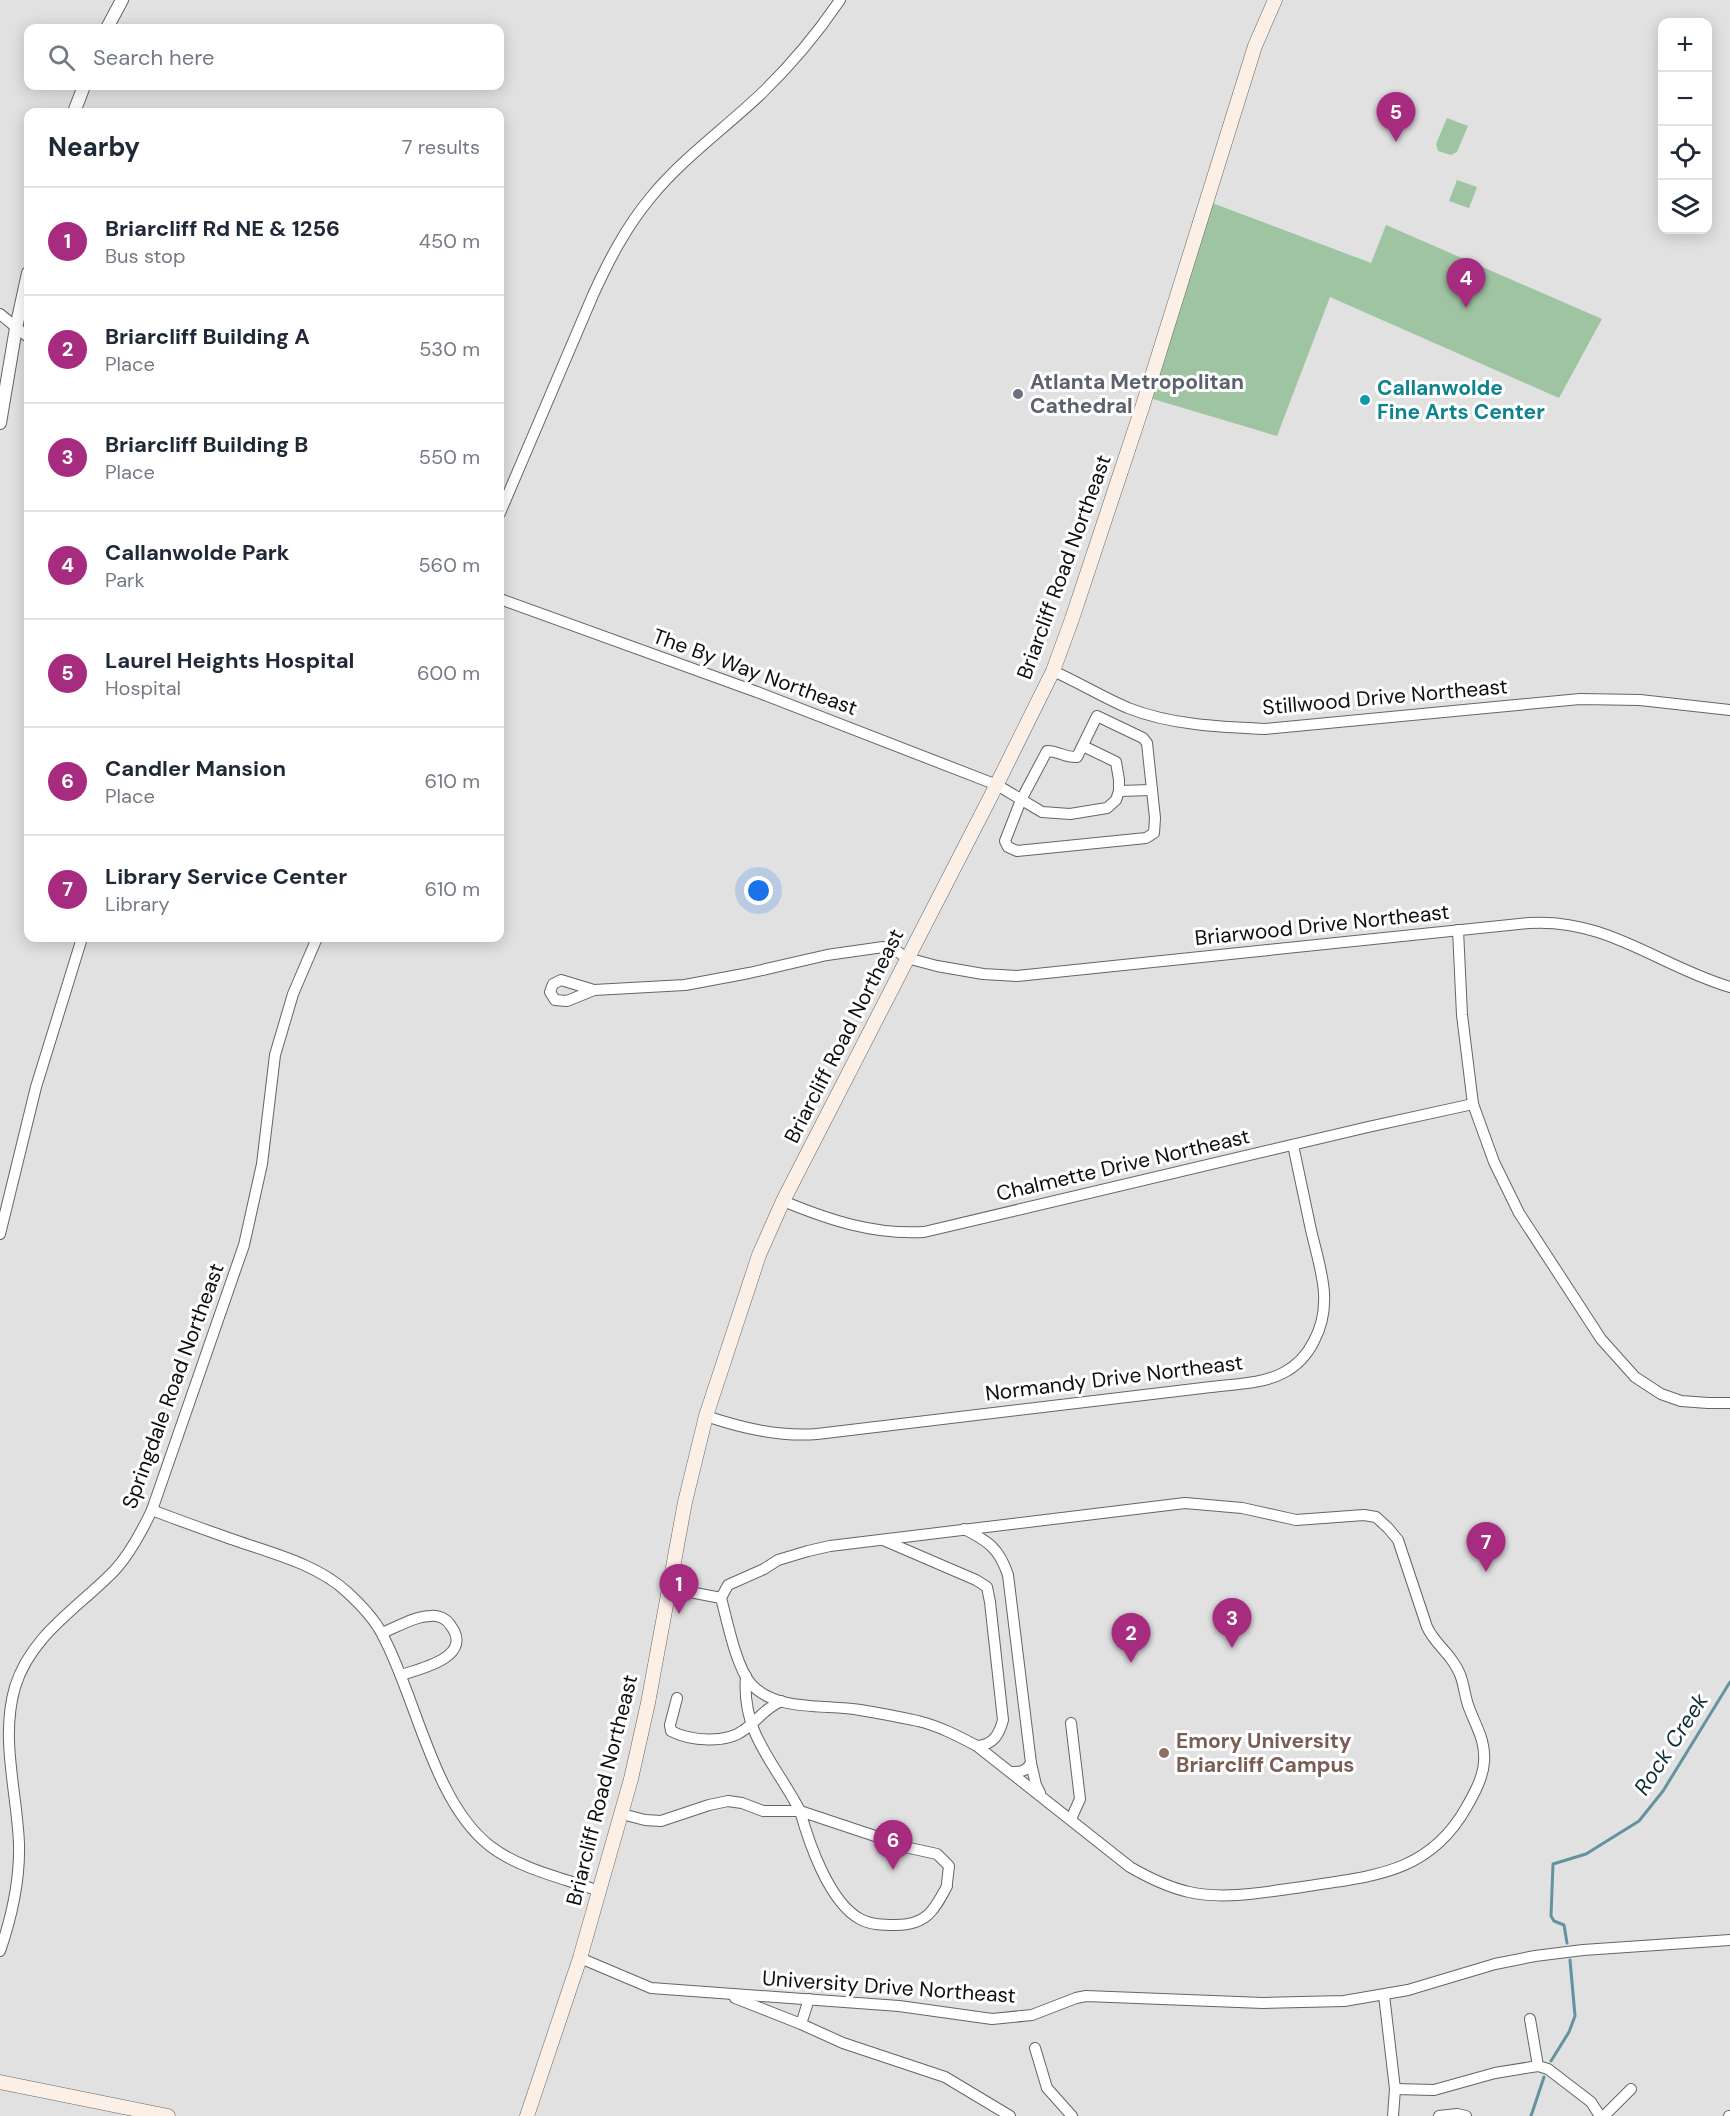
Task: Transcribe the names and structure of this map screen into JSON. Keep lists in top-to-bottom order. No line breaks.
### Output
{"streets":{"main road":["Briarcliff Road Northeast"],"street":["The By Way Northeast","Stillwood Drive Northeast","Briarwood Drive Northeast","Chalmette Drive Northeast","Normandy Drive Northeast","Springdale Road Northeast","University Drive Northeast"]},"crossings":[["Briarcliff Road Northeast","The By Way Northeast"],["Briarcliff Road Northeast","Stillwood Drive Northeast"],["Briarcliff Road Northeast","Briarwood Drive Northeast"],["Briarcliff Road Northeast","Chalmette Drive Northeast"],["Briarcliff Road Northeast","Normandy Drive Northeast"],["Briarcliff Road Northeast","University Drive Northeast"],["Chalmette Drive Northeast","Normandy Drive Northeast"]],"water":["Rock Creek"],"places":["Atlanta Metropolitan Cathedral","Callanwolde Fine Arts Center","Emory University Briarcliff Campus"],"page":{"map_buttons":["+","−"],"search":"Search here","pins":["5","4","7","1","3","2","6"],"heading":["Nearby","7 results"],"list":[{"mark":"1","name":"Briarcliff Rd NE & 1256","note":"Bus stop","value":"450 m"},{"mark":"2","name":"Briarcliff Building A","note":"Place","value":"530 m"},{"mark":"3","name":"Briarcliff Building B","note":"Place","value":"550 m"},{"mark":"4","name":"Callanwolde Park","note":"Park","value":"560 m"},{"mark":"5","name":"Laurel Heights Hospital","note":"Hospital","value":"600 m"},{"mark":"6","name":"Candler Mansion","note":"Place","value":"610 m"},{"mark":"7","name":"Library Service Center","note":"Library","value":"610 m"}]}}
